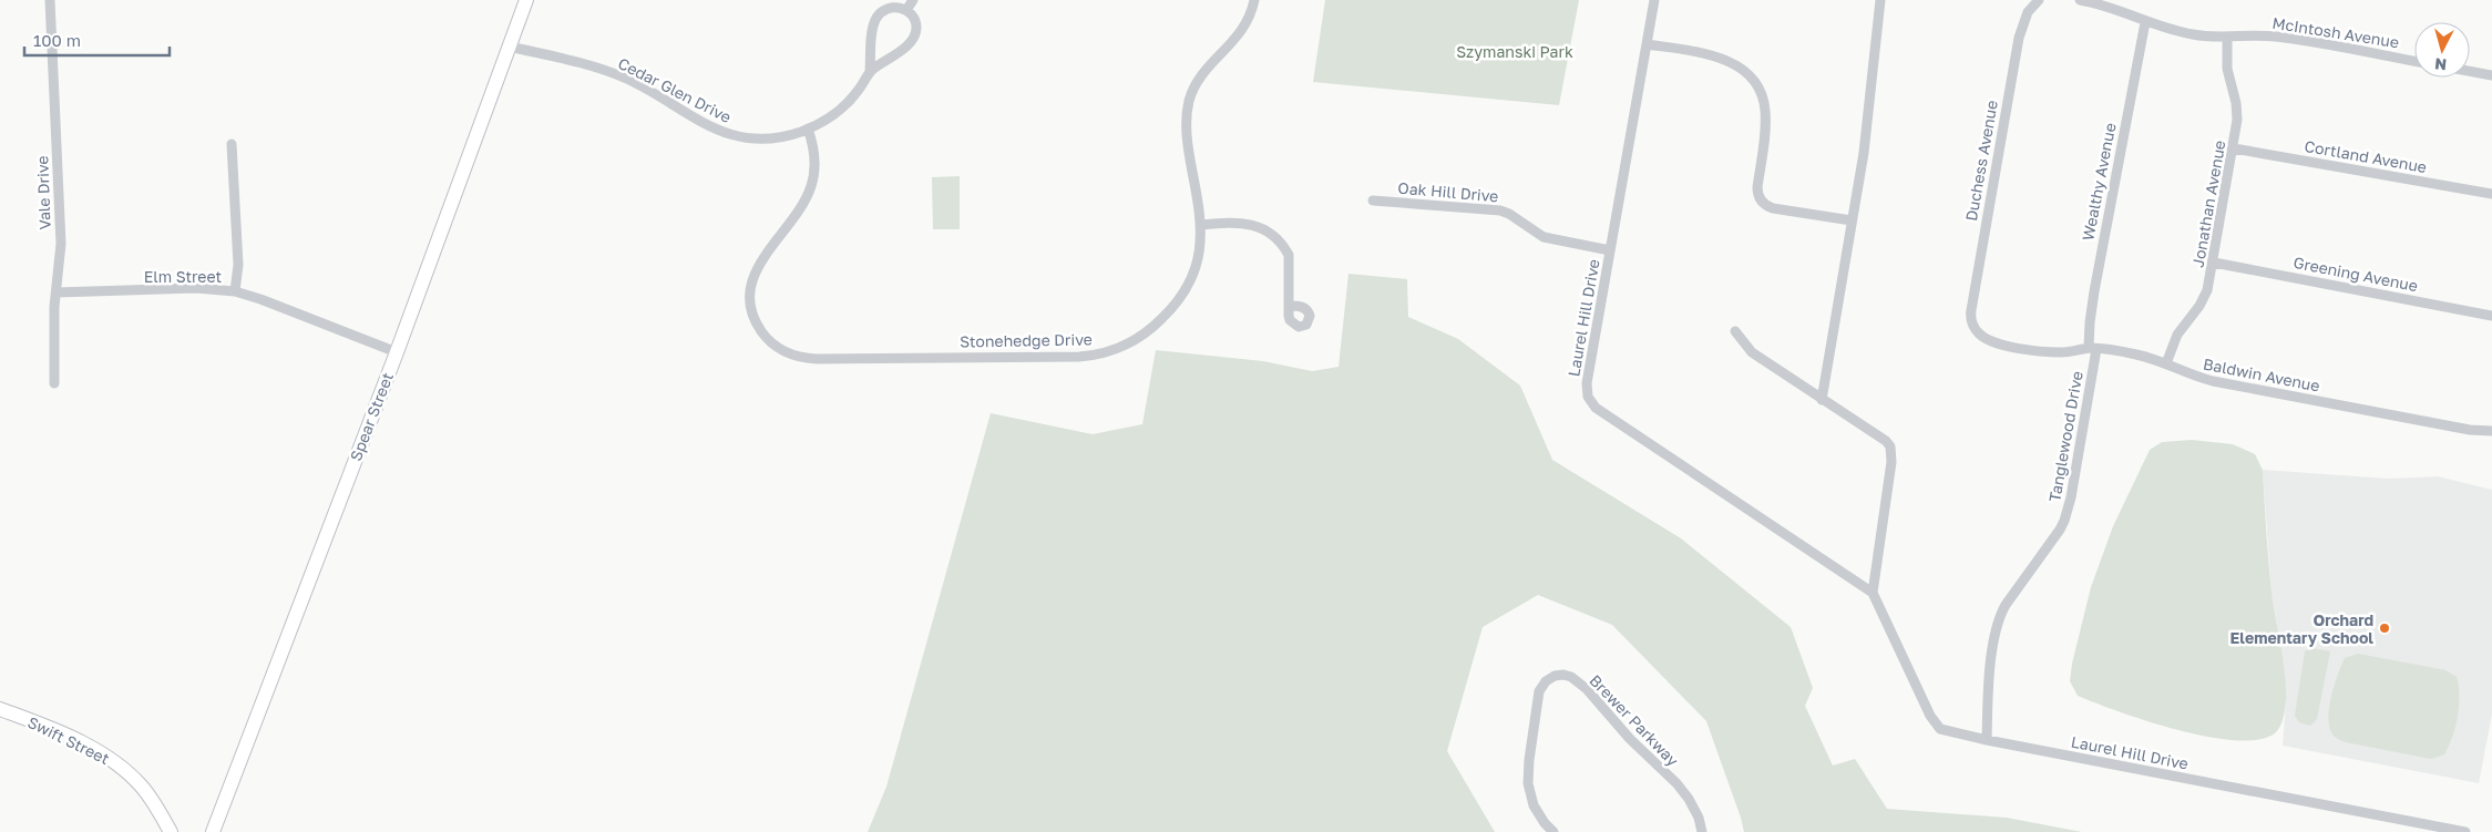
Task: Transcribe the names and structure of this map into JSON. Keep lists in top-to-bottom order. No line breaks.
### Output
{"streets":{"main road":["Spear Street","Swift Street"],"street":["McIntosh Avenue","Cedar Glen Drive","Cortland Avenue","Duchess Avenue","Wealthy Avenue","Oak Hill Drive","Vale Drive","Jonathan Avenue","Greening Avenue","Elm Street","Laurel Hill Drive","Stonehedge Drive","Baldwin Avenue","Tanglewood Drive","Brewer Parkway"]},"crossings":[["McIntosh Avenue","Wealthy Avenue"],["McIntosh Avenue","Jonathan Avenue"],["Cedar Glen Drive","Stonehedge Drive"],["Cedar Glen Drive","Spear Street"],["Cortland Avenue","Jonathan Avenue"],["Duchess Avenue","Baldwin Avenue"],["Wealthy Avenue","Baldwin Avenue"],["Wealthy Avenue","Tanglewood Drive"],["Oak Hill Drive","Laurel Hill Drive"],["Vale Drive","Elm Street"],["Jonathan Avenue","Greening Avenue"],["Jonathan Avenue","Baldwin Avenue"],["Elm Street","Spear Street"],["Laurel Hill Drive","Tanglewood Drive"],["Baldwin Avenue","Tanglewood Drive"]],"parks":["Szymanski Park"],"places":["Orchard Elementary School"],"scale_bar":"100 m","north":"bottom"}
